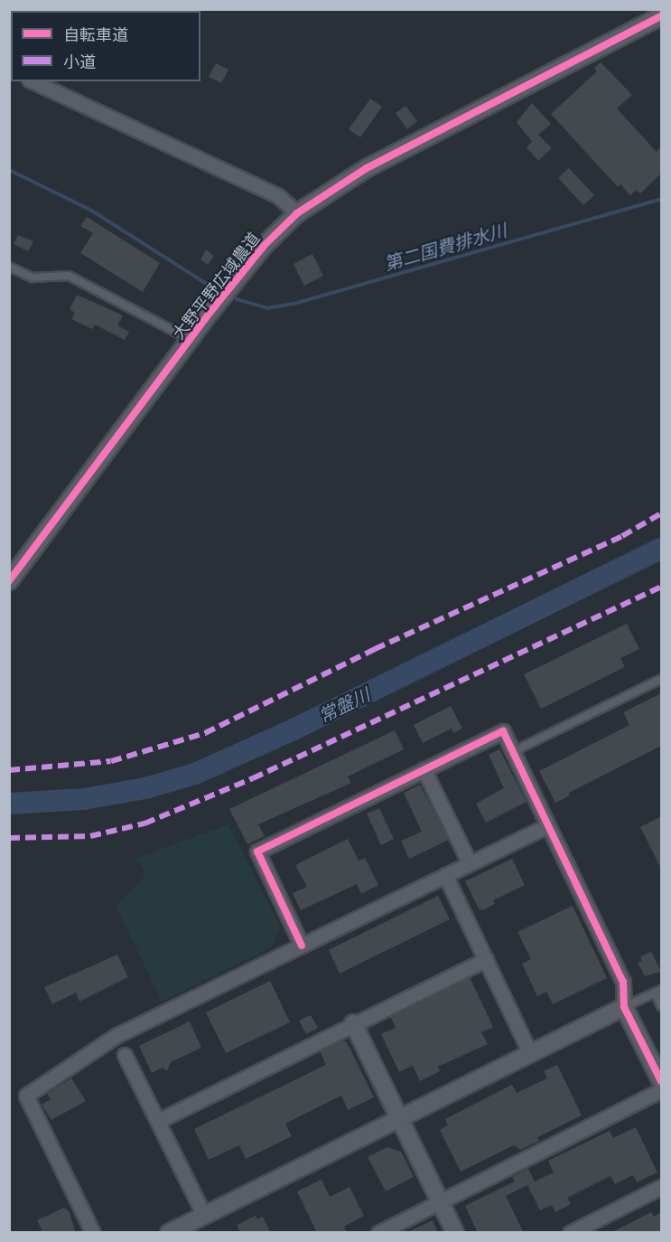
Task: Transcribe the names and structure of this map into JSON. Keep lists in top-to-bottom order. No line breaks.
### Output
{"streets":{"street":["大野平野広域農道"]},"water":["第二国費排水川","常盤川"],"legend":["自転車道","小道"]}
